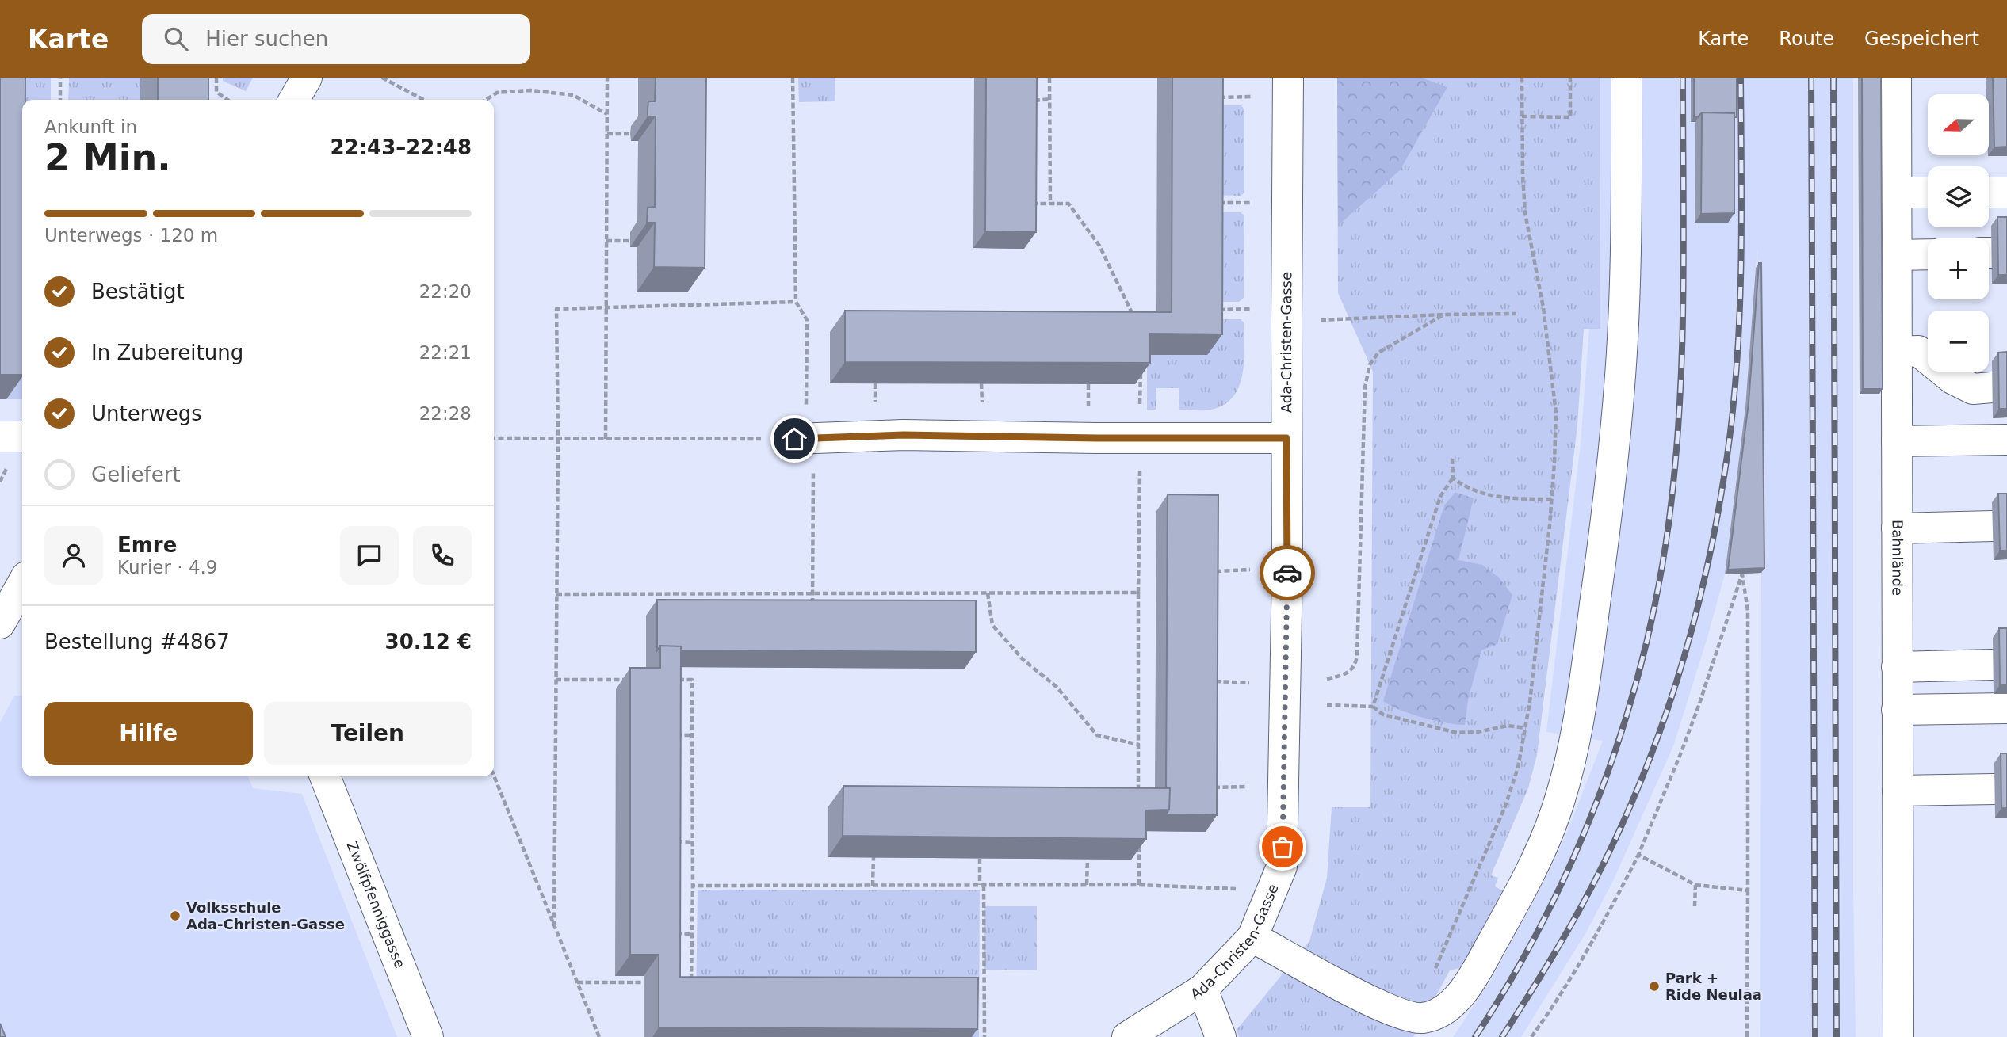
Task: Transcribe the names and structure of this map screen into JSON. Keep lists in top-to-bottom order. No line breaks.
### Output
{"streets":{"street":["Ada-Christen-Gasse","Bahnlände","Zwölfpfenniggasse"]},"places":["Volksschule Ada-Christen-Gasse","Park + Ride Neulaa"],"north":"left","page":{"header":"Karte","search":"Hier suchen","nav":["Karte","Route","Gespeichert"],"map_buttons":["+","−"],"heading":["2 Min.","Ankunft in","22:43–22:48"],"panel":["Emre","Kurier · 4.9","Bestellung #4867","30.12 €"],"bar":"Unterwegs · 120 m","list":[["Bestätigt","22:20"],["In Zubereitung","22:21"],["Unterwegs","22:28"],"Geliefert"],"buttons":["Hilfe","Teilen"]}}
